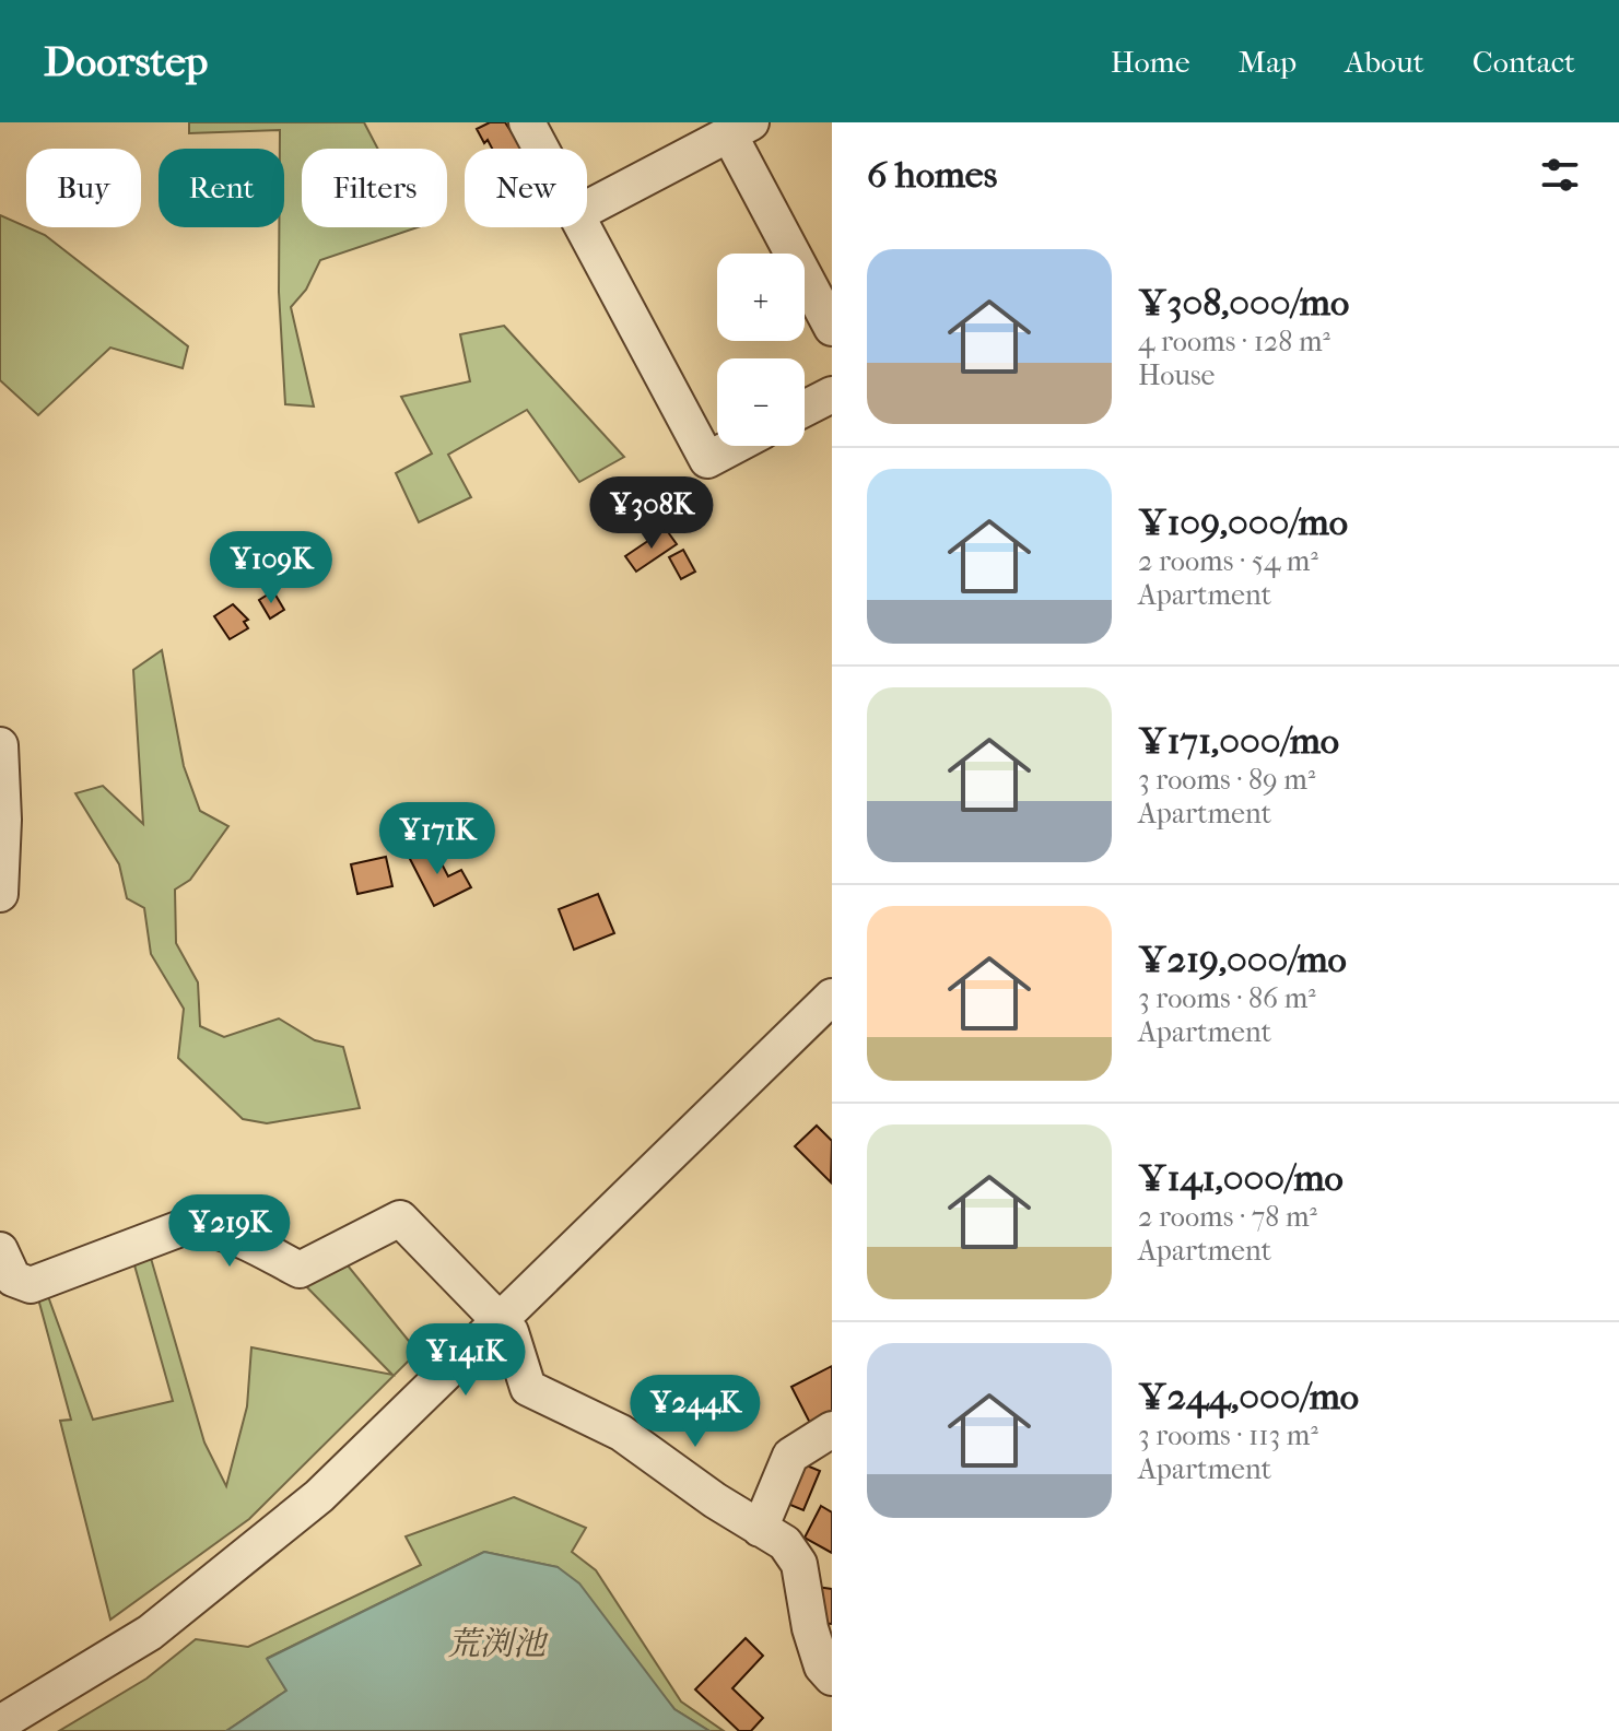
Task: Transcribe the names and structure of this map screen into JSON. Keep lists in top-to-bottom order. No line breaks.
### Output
{"water":["荒渕池"],"page":{"header":"Doorstep","nav":["Home","Map","About","Contact"],"heading":"6 homes","chip":["Buy","Rent","Filters","New"],"list":[{"name":"¥308,000/mo","note":"4 rooms · 128 m² · House"},{"name":"¥109,000/mo","note":"2 rooms · 54 m² · Apartment"},{"name":"¥171,000/mo","note":"3 rooms · 89 m² · Apartment"},{"name":"¥219,000/mo","note":"3 rooms · 86 m² · Apartment"},{"name":"¥141,000/mo","note":"2 rooms · 78 m² · Apartment"},{"name":"¥244,000/mo","note":"3 rooms · 113 m² · Apartment"}],"map_buttons":["+","−"],"price":["¥308K","¥109K","¥171K","¥219K","¥141K","¥244K"]}}
